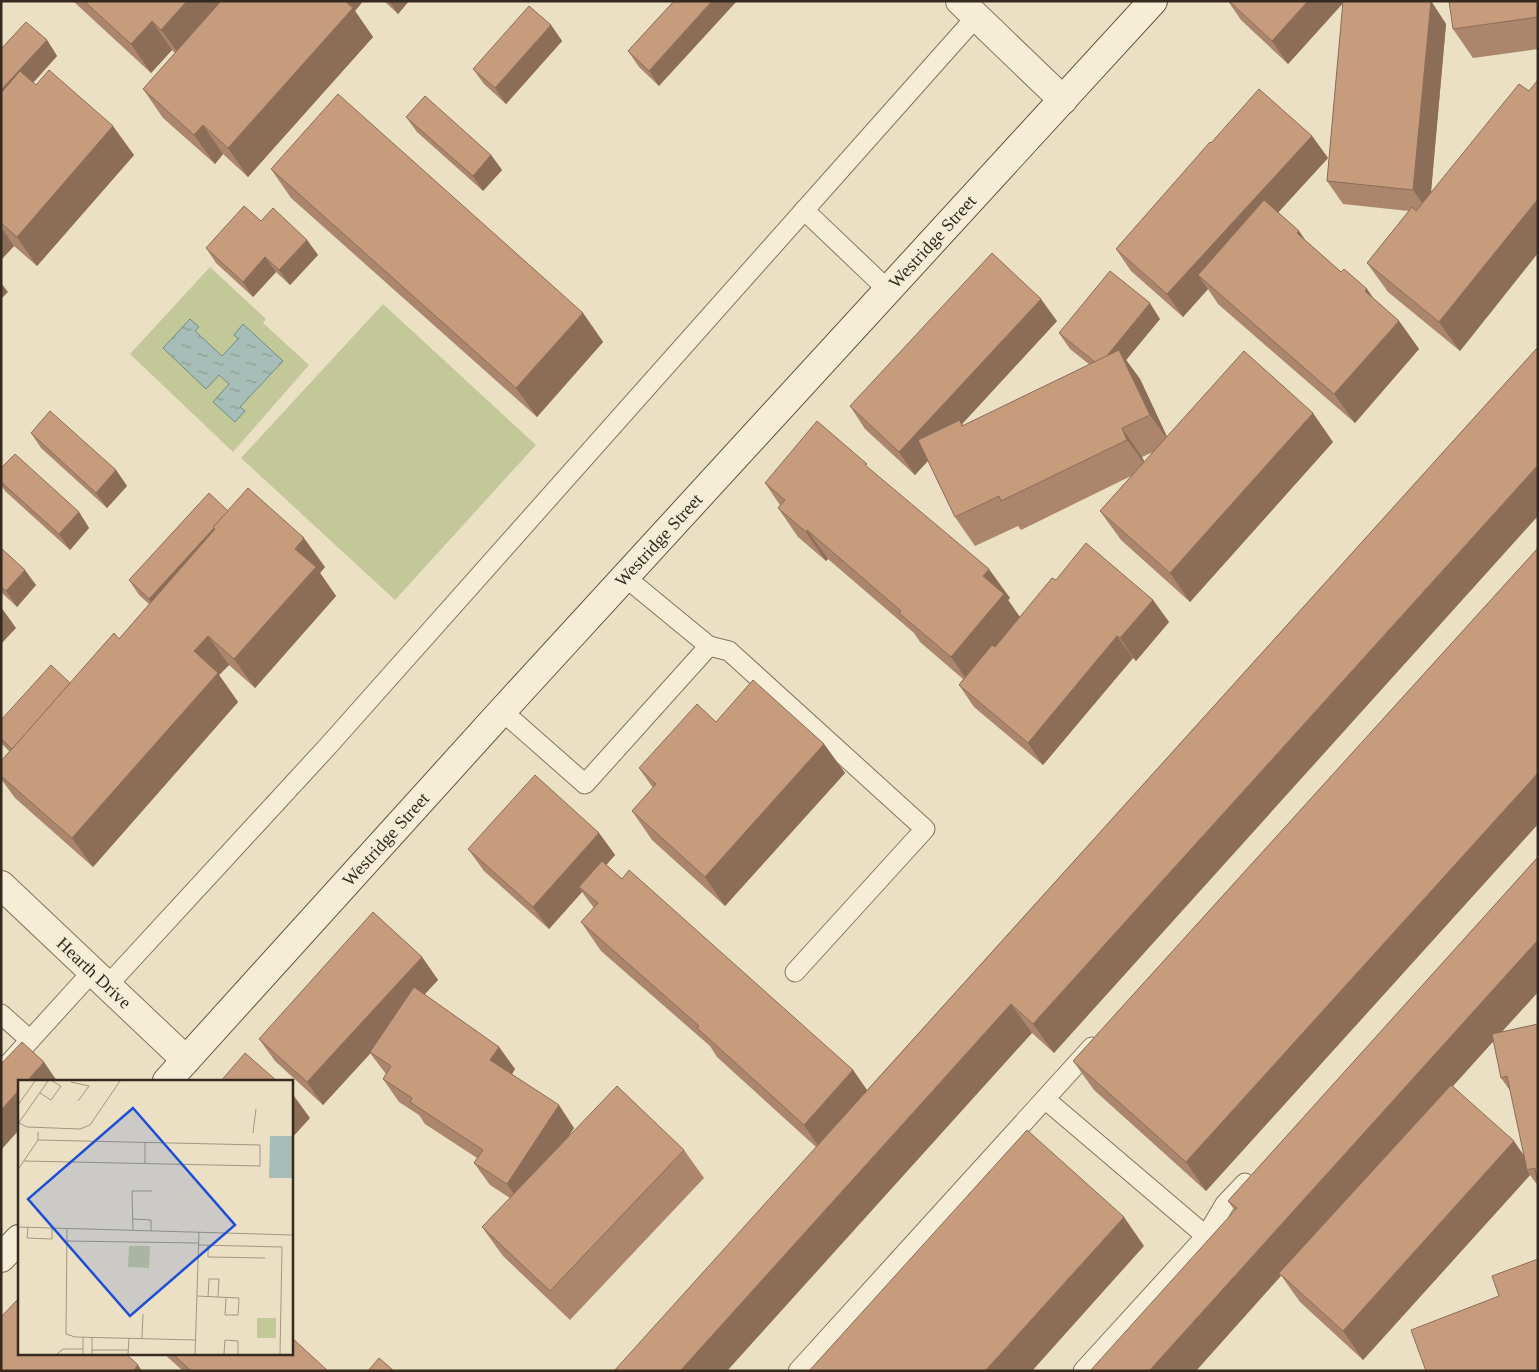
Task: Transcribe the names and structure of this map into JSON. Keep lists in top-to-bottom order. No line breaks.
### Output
{"streets":{"street":["Westridge Street","Hearth Drive"]},"crossings":[["Westridge Street","Hearth Drive"]]}
